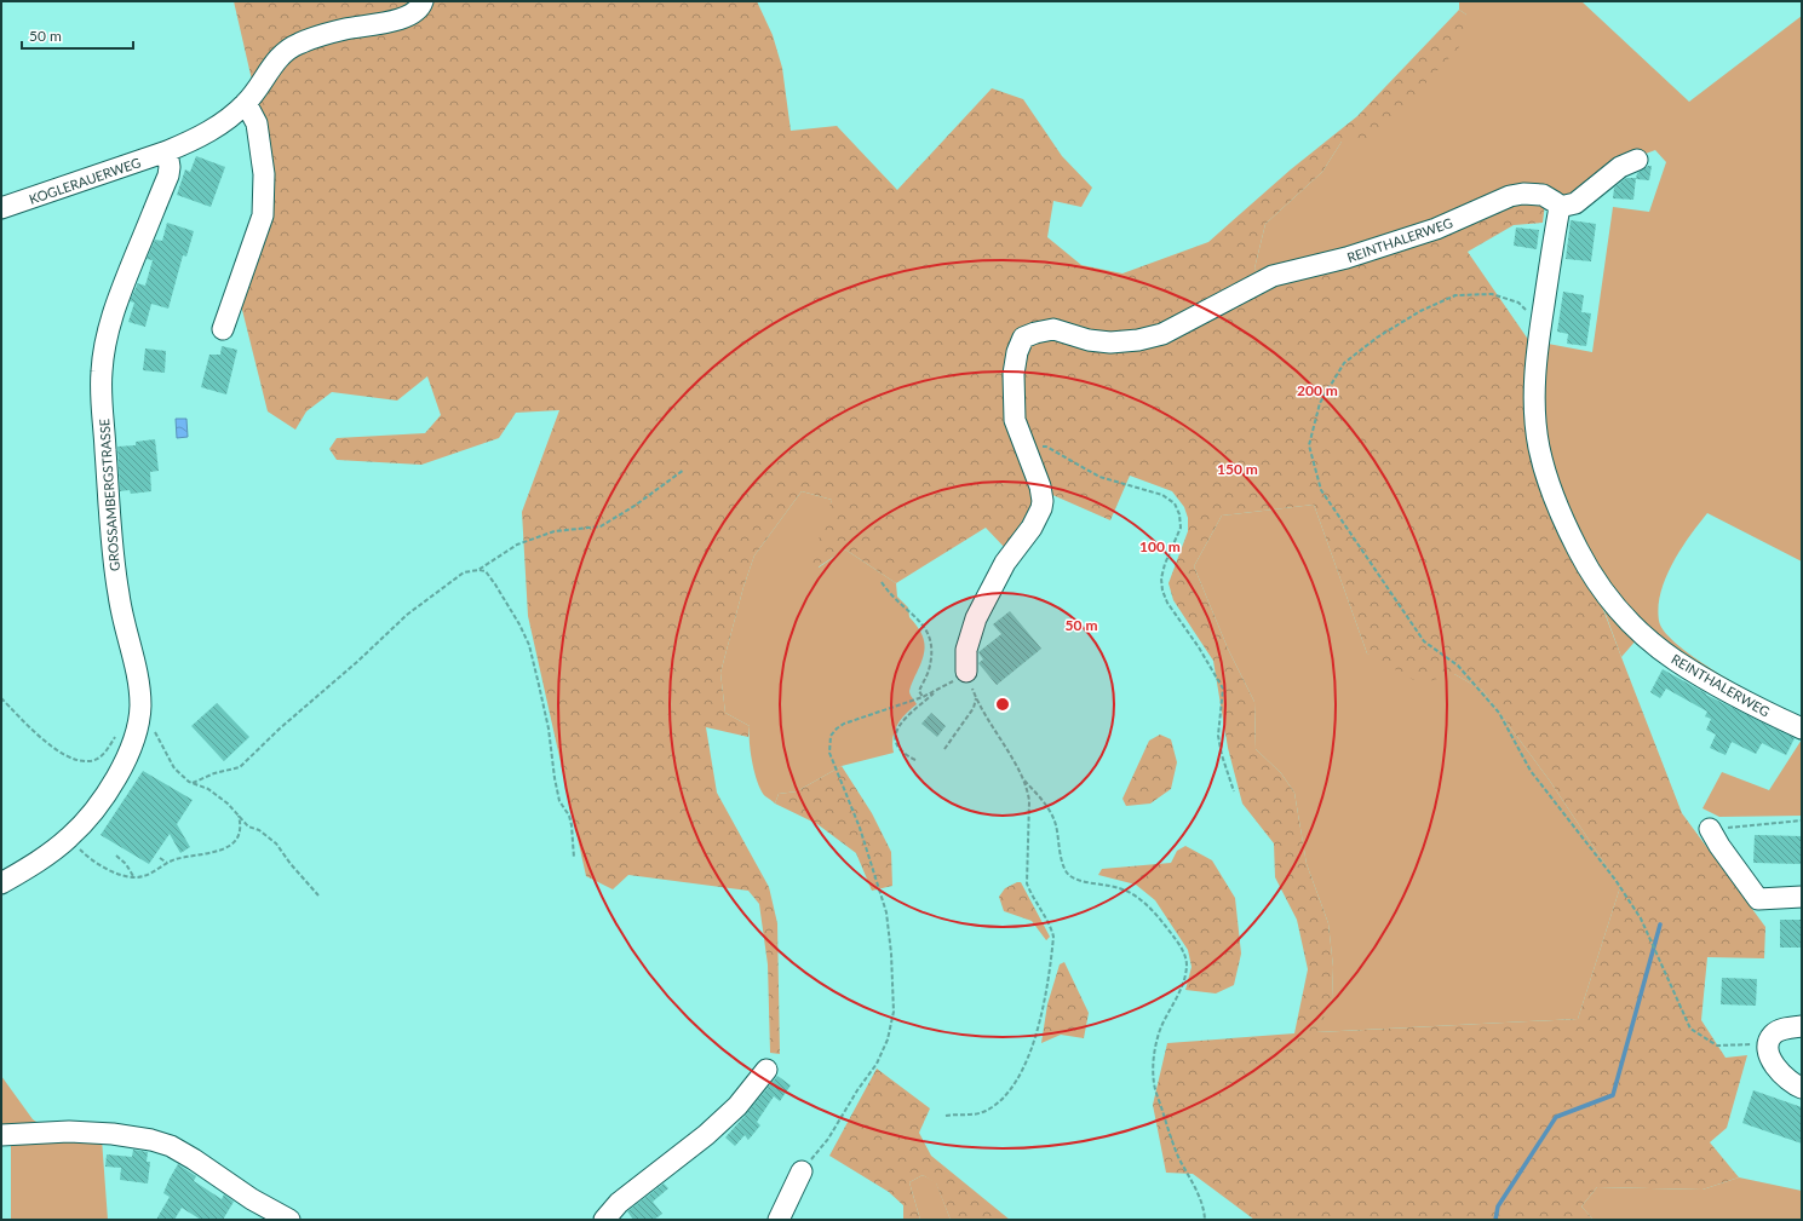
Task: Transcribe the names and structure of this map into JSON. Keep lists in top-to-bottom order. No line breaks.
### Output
{"streets":{"street":["KOGLERAUERWEG","REINTHALERWEG","GROSSAMBERGSTRASSE"]},"crossings":[["KOGLERAUERWEG","GROSSAMBERGSTRASSE"]],"scale_bar":"50 m","rings":["200 m","150 m","100 m","50 m"]}
